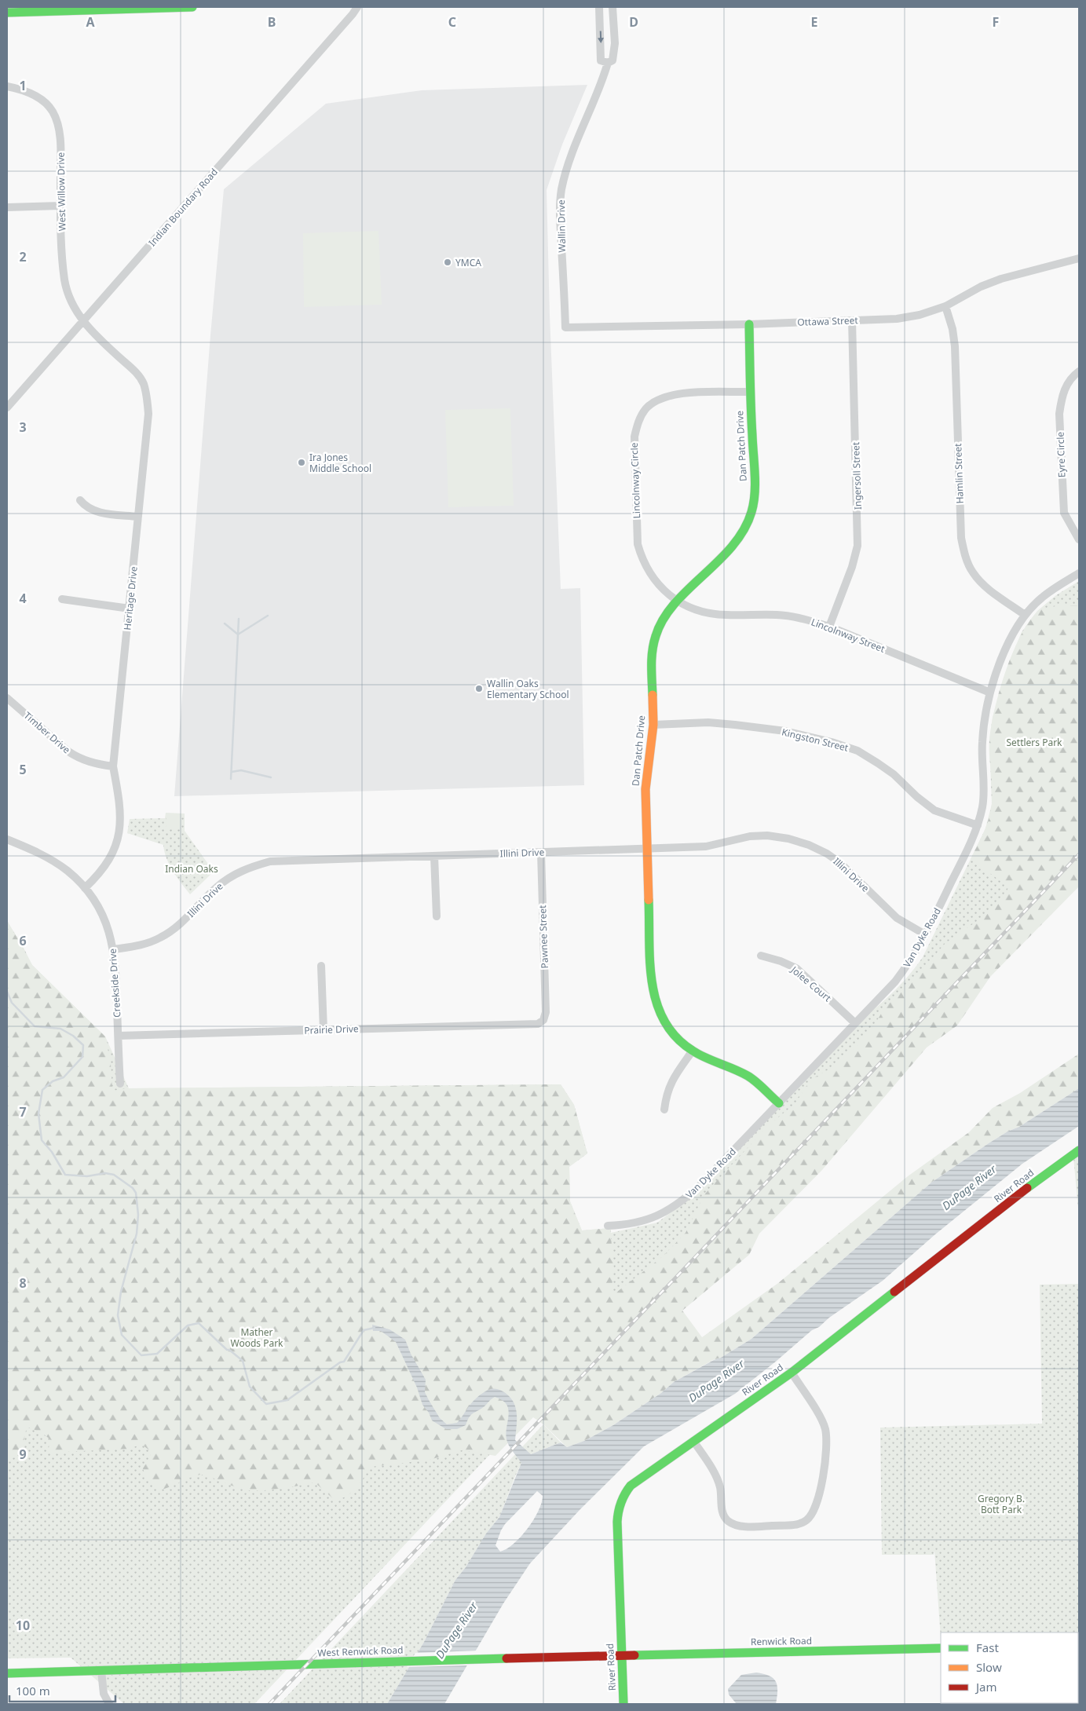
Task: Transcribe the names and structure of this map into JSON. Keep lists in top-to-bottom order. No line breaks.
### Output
{"streets":{"street":["West Willow Drive","Indian Boundary Road","Wallin Drive","Ottawa Street","Dan Patch Drive","Eyre Circle","Hamlin Street","Ingersoll Street","Lincolnway Circle","Heritage Drive","Lincolnway Street","Timber Drive","Kingston Street","Illini Drive","Pawnee Street","Van Dyke Road","Creekside Drive","Jolee Court","Prairie Drive","River Road","Renwick Road","West Renwick Road"]},"crossings":[["West Willow Drive","Indian Boundary Road"],["West Willow Drive","Heritage Drive"],["Indian Boundary Road","Heritage Drive"],["Wallin Drive","Ottawa Street"],["Ottawa Street","Dan Patch Drive"],["Ottawa Street","Hamlin Street"],["Ottawa Street","Ingersoll Street"],["Dan Patch Drive","Lincolnway Circle"],["Dan Patch Drive","Lincolnway Street"],["Dan Patch Drive","Kingston Street"],["Dan Patch Drive","Illini Drive"],["Dan Patch Drive","Van Dyke Road"],["Hamlin Street","Van Dyke Road"],["Ingersoll Street","Lincolnway Street"],["Lincolnway Circle","Lincolnway Street"],["Heritage Drive","Timber Drive"],["Heritage Drive","Creekside Drive"],["Lincolnway Street","Van Dyke Road"],["Kingston Street","Van Dyke Road"],["Illini Drive","Pawnee Street"],["Illini Drive","Van Dyke Road"],["Illini Drive","Creekside Drive"],["Pawnee Street","Prairie Drive"],["Van Dyke Road","Jolee Court"],["Creekside Drive","Prairie Drive"],["River Road","Renwick Road"],["River Road","West Renwick Road"],["Renwick Road","West Renwick Road"]],"water":["DuPage River"],"parks":["Settlers Park","Indian Oaks","Mather Woods Park","Gregory B. Bott Park"],"places":["YMCA","Ira Jones Middle School","Wallin Oaks Elementary School"],"legend":["Fast","Slow","Jam"],"scale_bar":"100 m","grid":{"columns":["A","B","C","D","E","F"],"rows":["1","2","3","4","5","6","7","8","9","10"]}}
